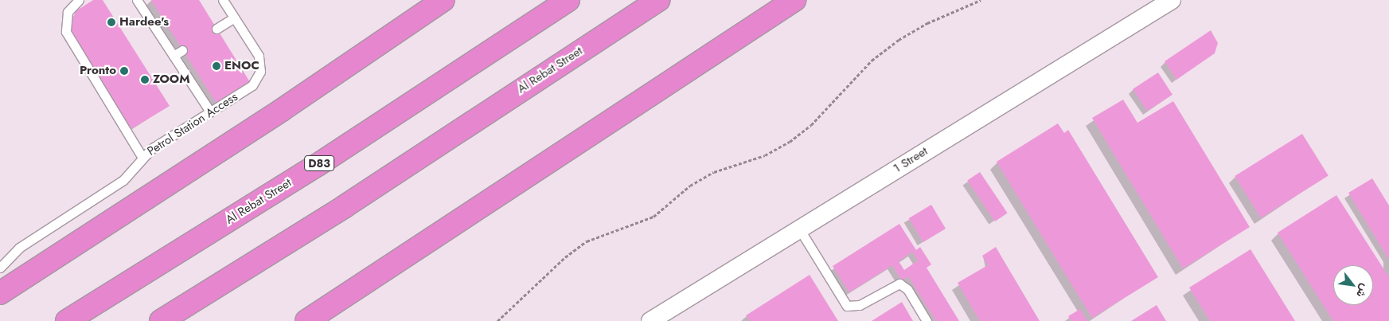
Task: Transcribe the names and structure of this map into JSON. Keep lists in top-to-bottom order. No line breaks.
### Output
{"streets":{"highway":["Al Rebat Street","D83"],"street":["1 Street"],"lane":["Petrol Station Access"]},"places":["Hardee's","ENOC","Pronto","ZOOM"],"north":"bottom right"}
